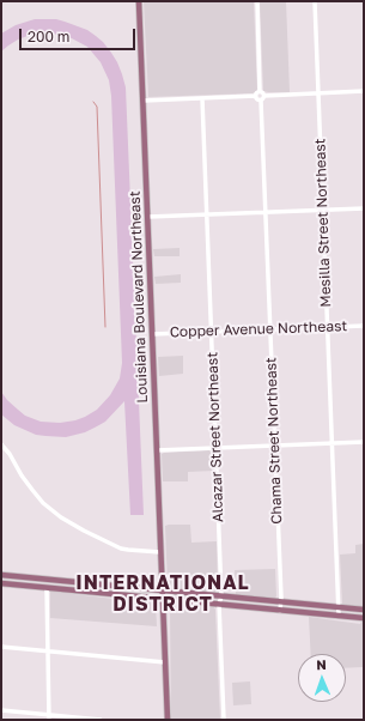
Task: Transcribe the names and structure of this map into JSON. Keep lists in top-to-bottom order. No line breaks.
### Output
{"streets":{"main road":["Louisiana Boulevard Northeast"],"street":["Mesilla Street Northeast","Copper Avenue Northeast","Alcazar Street Northeast","Chama Street Northeast"]},"crossings":[["Mesilla Street Northeast","Copper Avenue Northeast"],["Louisiana Boulevard Northeast","Copper Avenue Northeast"],["Copper Avenue Northeast","Alcazar Street Northeast"],["Copper Avenue Northeast","Chama Street Northeast"]],"districts":["INTERNATIONAL DISTRICT"],"scale_bar":"200 m","north":"top"}
